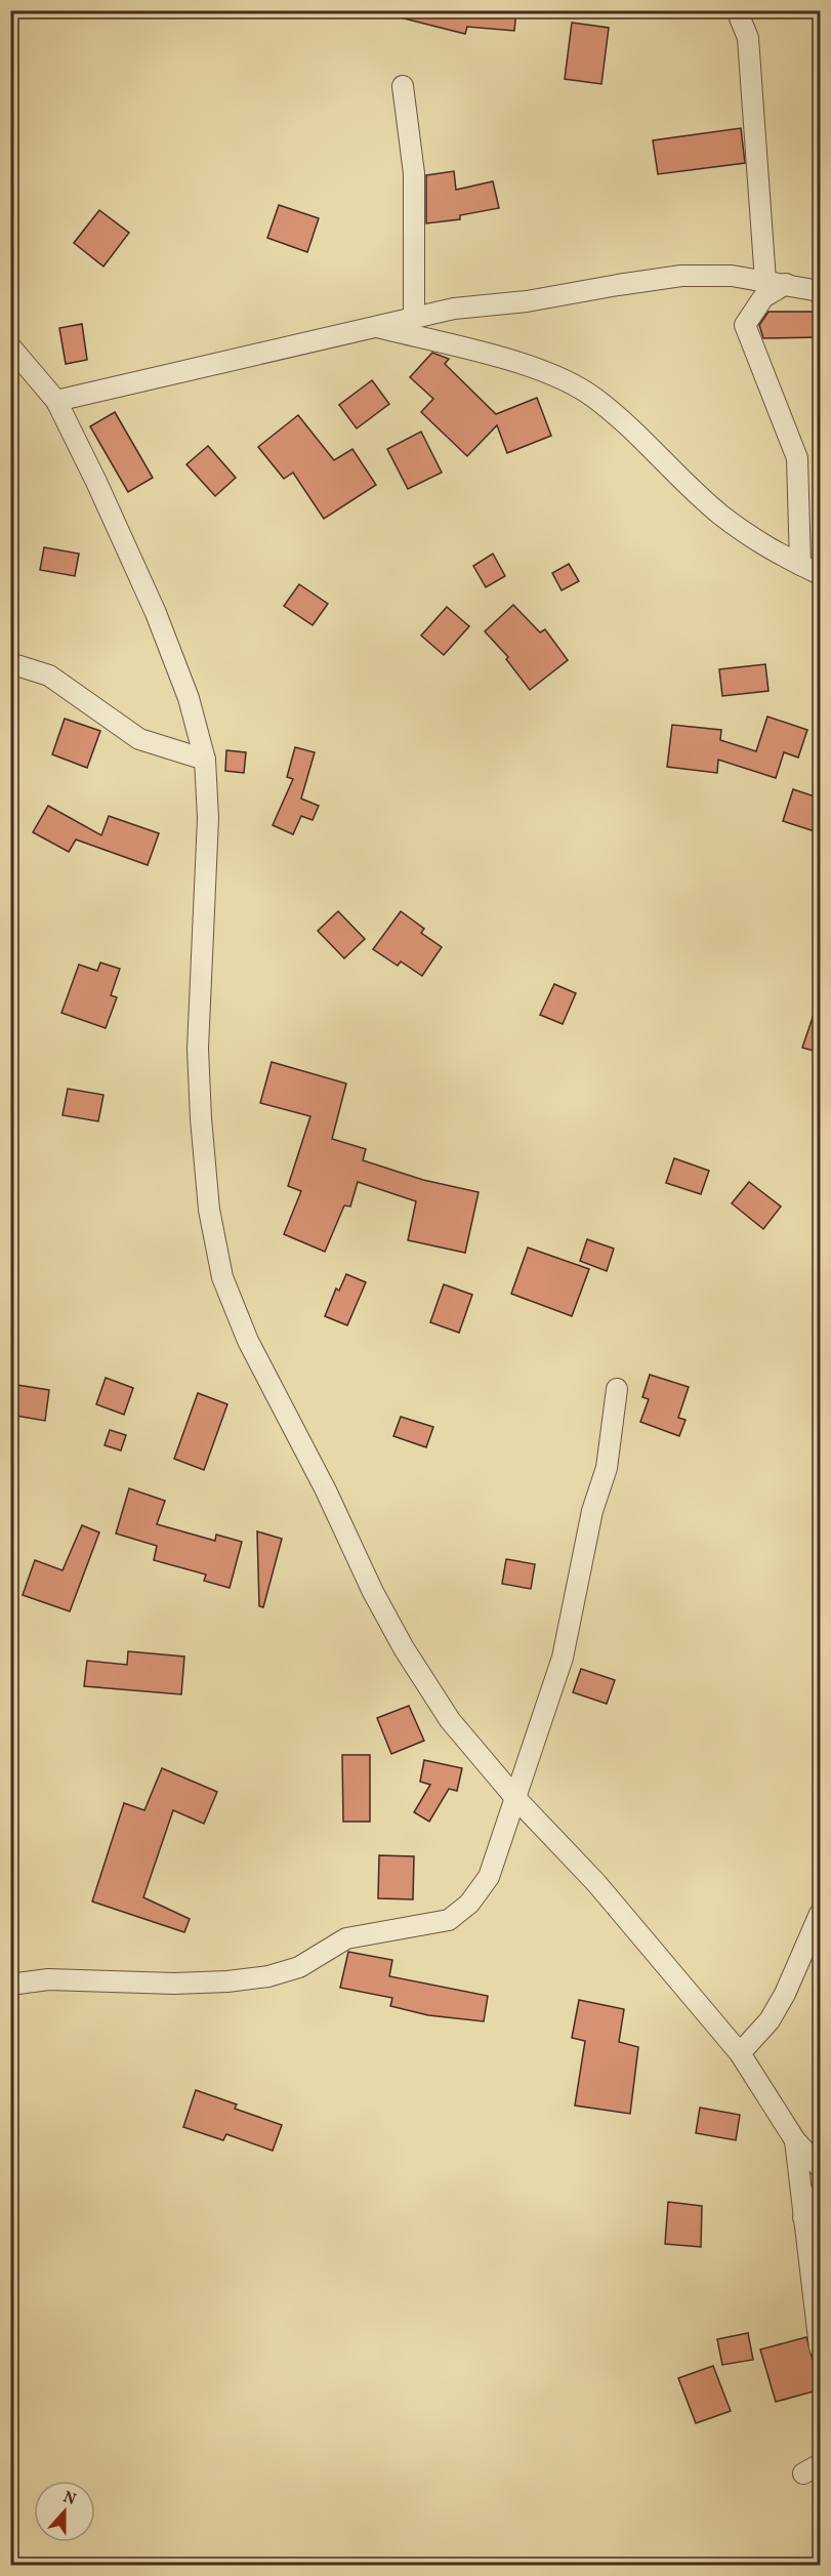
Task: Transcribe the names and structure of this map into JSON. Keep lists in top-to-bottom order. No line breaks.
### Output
{"north":"top"}
